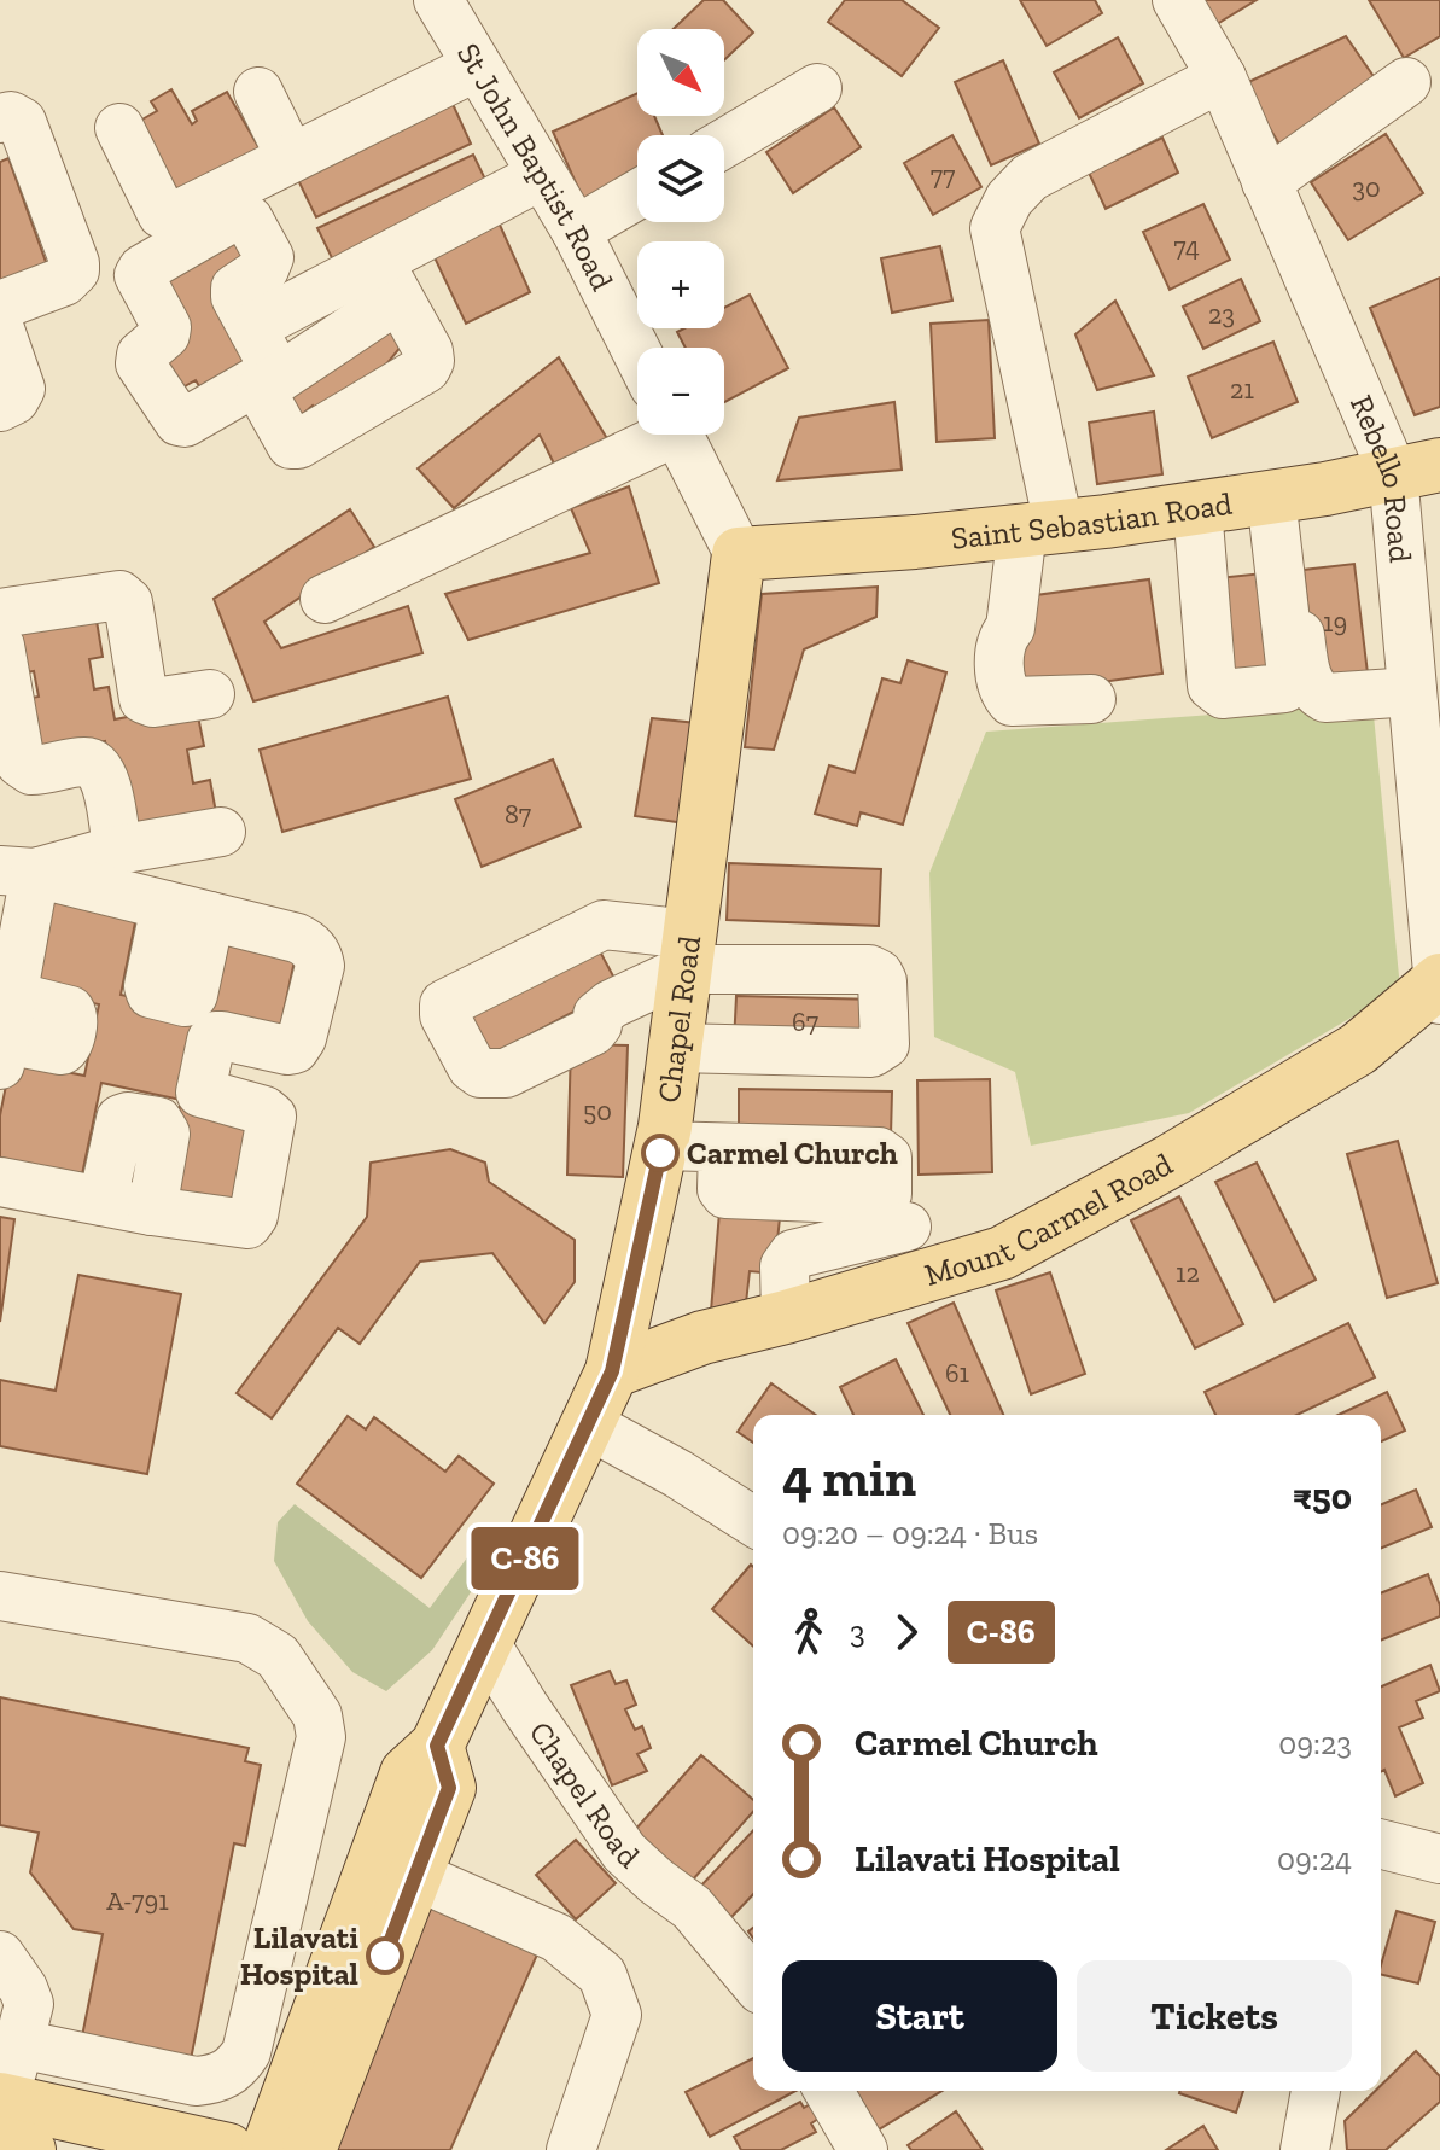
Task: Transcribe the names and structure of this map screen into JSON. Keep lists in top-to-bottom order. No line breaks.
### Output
{"streets":{"main road":["Saint Sebastian Road","Chapel Road","Mount Carmel Road"],"street":["St John Baptist Road","Rebello Road"]},"crossings":[["Rebello Road","Saint Sebastian Road"],["Rebello Road","Mount Carmel Road"],["Saint Sebastian Road","Chapel Road"],["Chapel Road","Mount Carmel Road"]],"places":["Carmel Church","Lilavati Hospital"],"lines":["bus line C-86"],"house_numbers":["77","30","74","23","21","19","87","67","50","12","61","A-791"],"north":"bottom right","page":{"on_map":"C-86","map_buttons":["+","−"],"heading":["4 min","09:20 – 09:24 · Bus","₹50"],"legs":["3","C-86"],"list":[{"name":"Carmel Church","value":"09:23"},{"name":"Lilavati Hospital","value":"09:24"}],"buttons":["Start","Tickets"]}}
